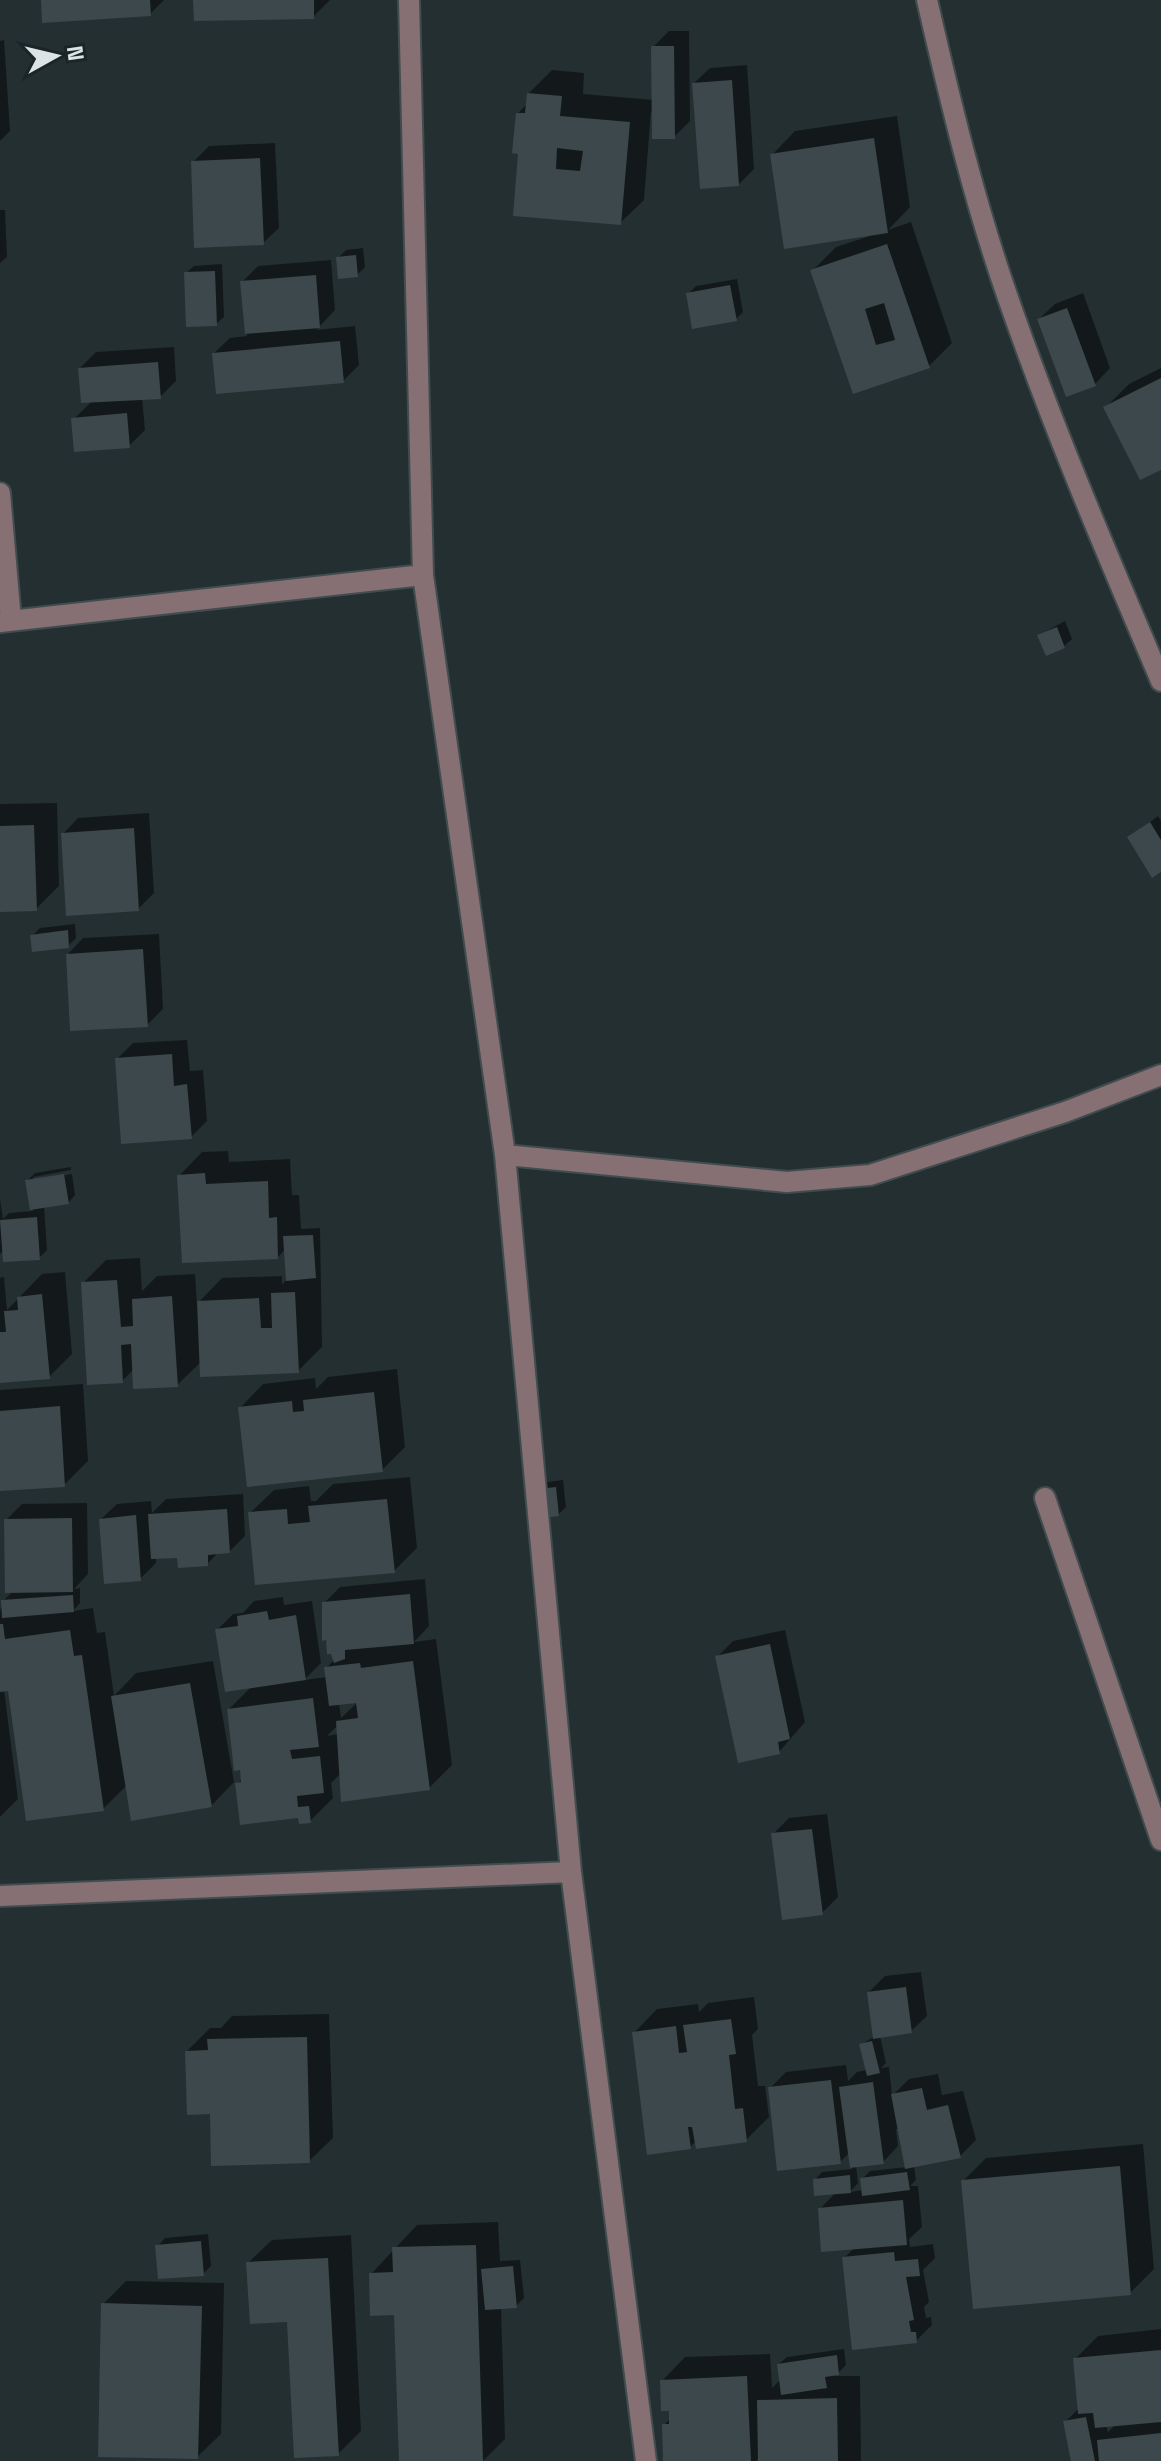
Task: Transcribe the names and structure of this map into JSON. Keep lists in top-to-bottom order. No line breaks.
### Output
{"north":"right"}
